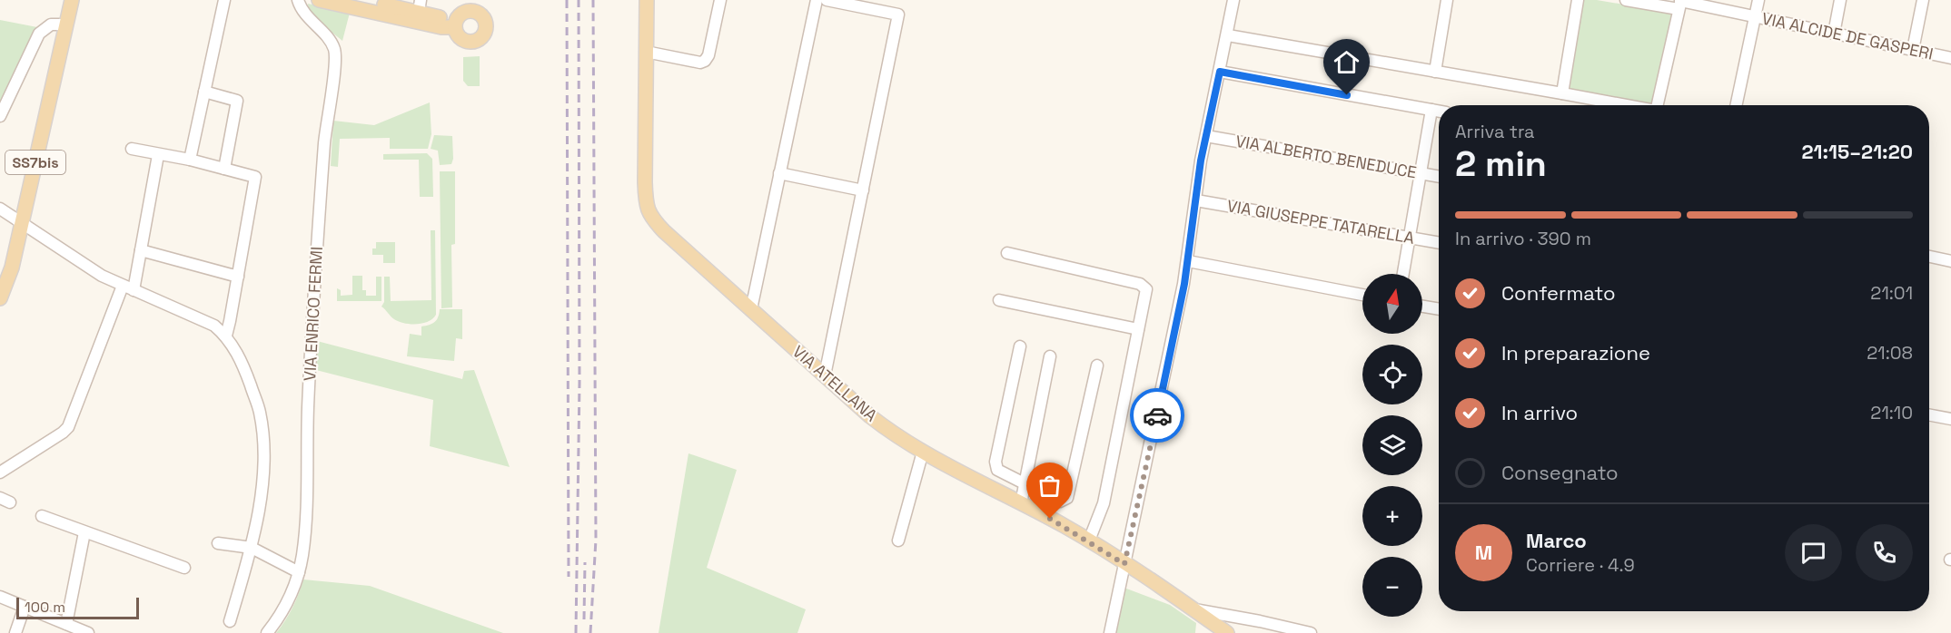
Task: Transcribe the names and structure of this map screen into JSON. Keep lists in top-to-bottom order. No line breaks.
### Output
{"streets":{"main road":["SS7bis","VIA ATELLANA"],"street":["VIA ALCIDE DE GASPERI","VIA ALBERTO BENEDUCE","VIA GIUSEPPE TATARELLA","VIA ENRICO FERMI"]},"scale_bar":"100 m","north":"top","page":{"heading":["2 min","Arriva tra","21:15–21:20"],"panel":["Marco","Corriere · 4.9"],"bar":"In arrivo · 390 m","list":[["Confermato","21:01"],["In preparazione","21:08"],["In arrivo","21:10"],"Consegnato"],"map_buttons":["+","−"],"round":"M","scale":"100 m"}}
